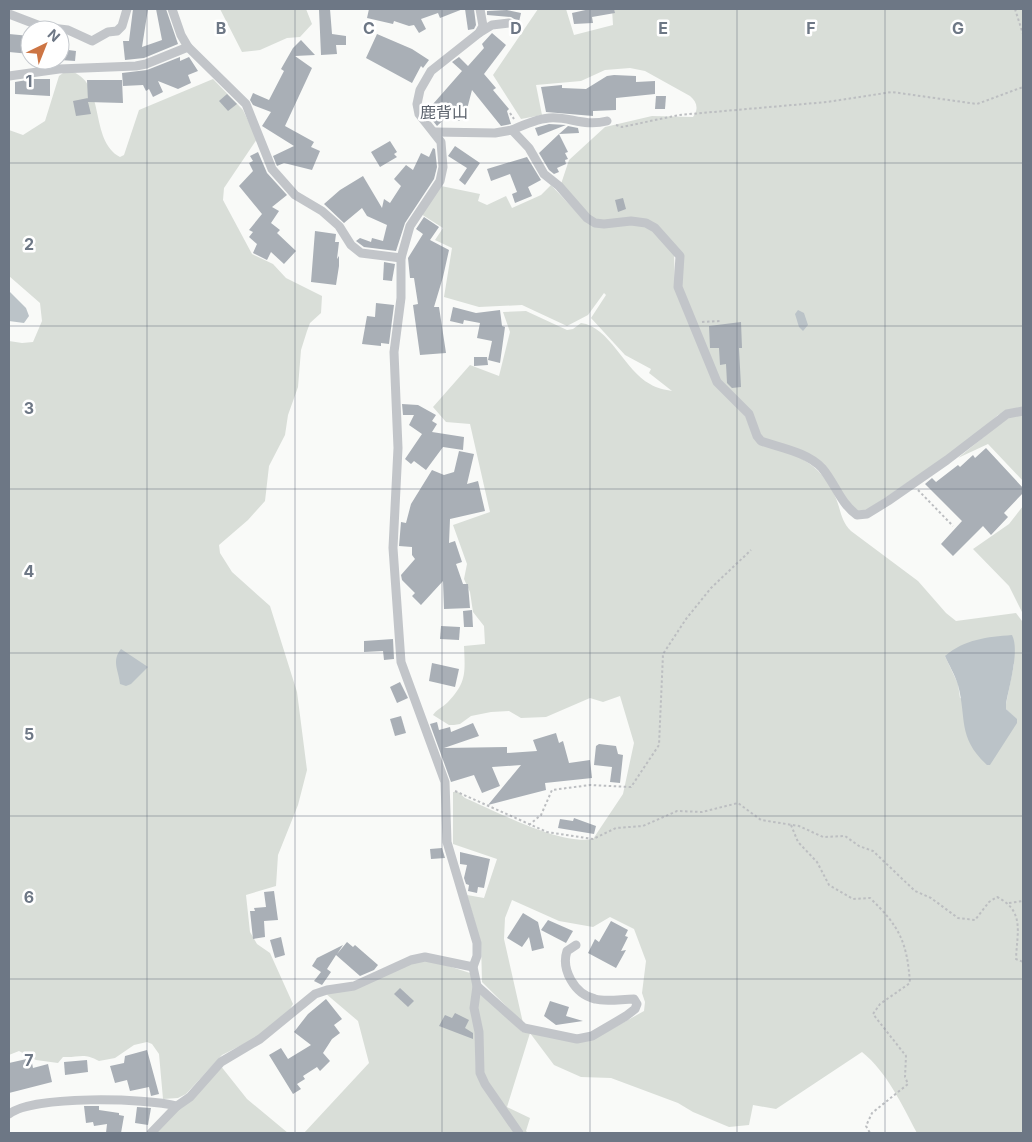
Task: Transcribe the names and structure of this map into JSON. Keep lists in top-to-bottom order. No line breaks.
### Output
{"districts":["鹿背山"],"north":"top right","grid":{"columns":["B","C","D","E","F","G"],"rows":["1","2","3","4","5","6","7"]}}
